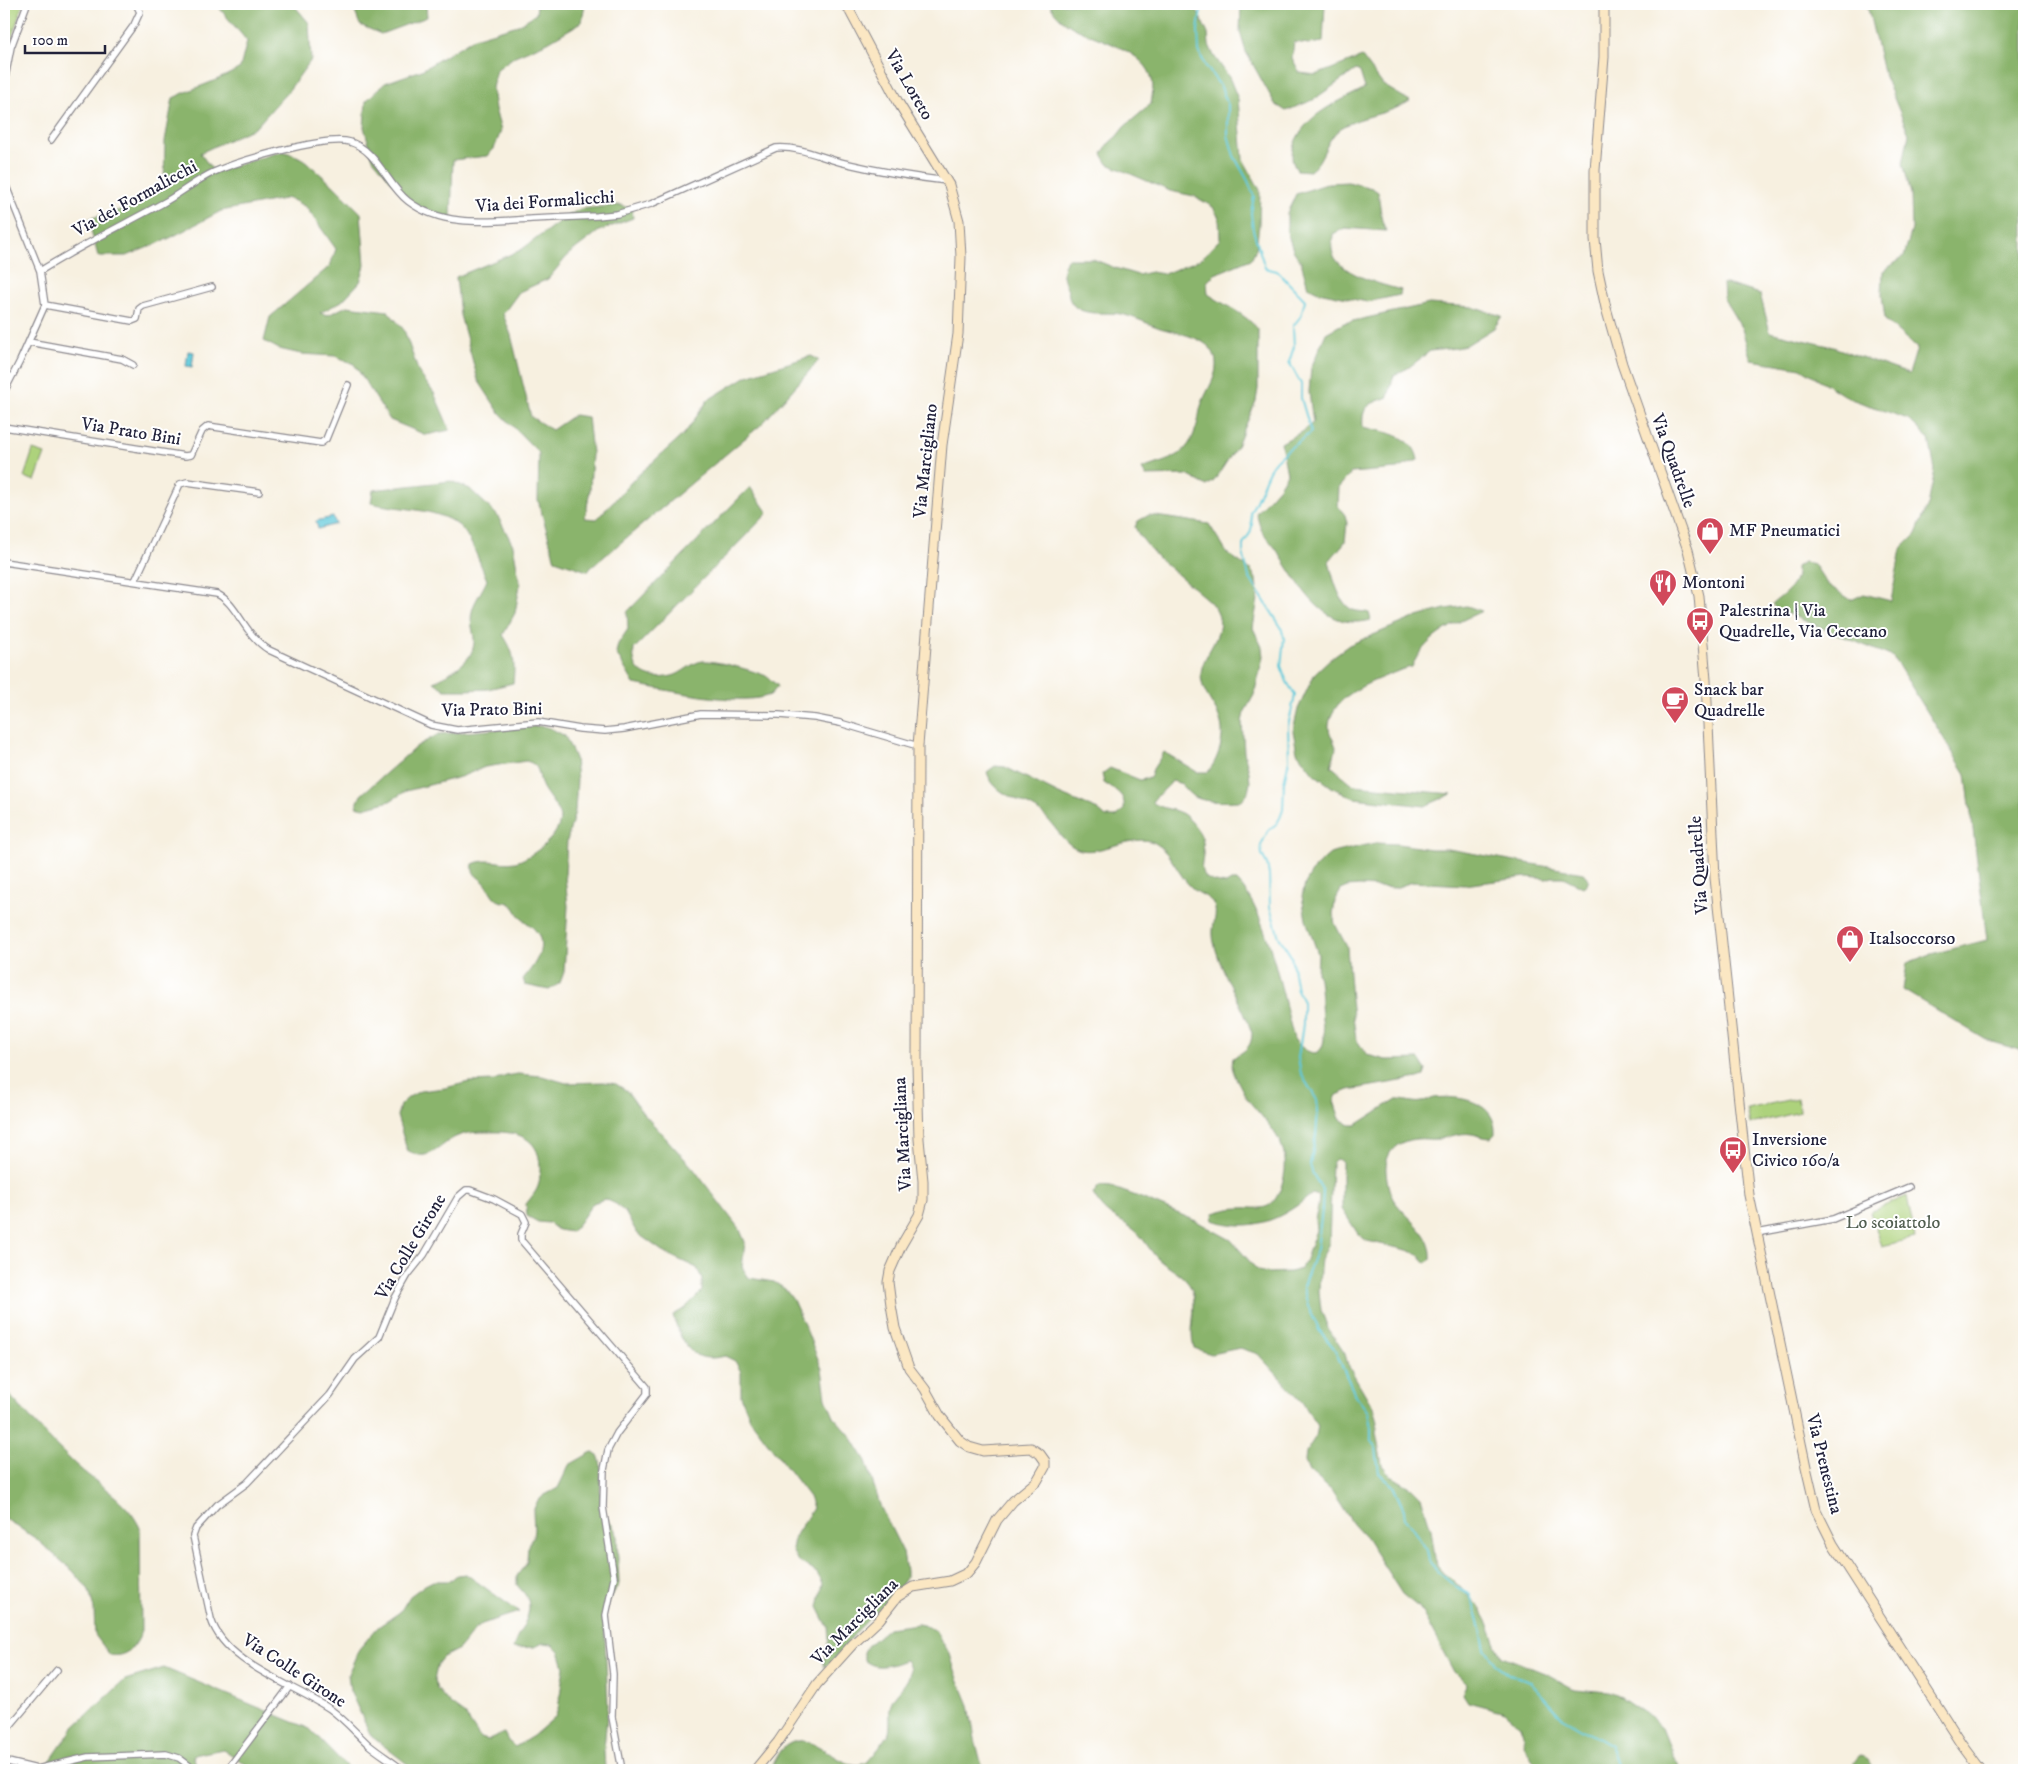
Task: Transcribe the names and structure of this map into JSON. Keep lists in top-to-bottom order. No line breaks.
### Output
{"streets":{"street":["Via Loreto","Via dei Formalicchi","Via Prato Bini","Via Marcigliano","Via Quadrelle","Via Marcigliana","Via Colle Girone","Via Prenestina"]},"crossings":[["Via Loreto","Via dei Formalicchi"],["Via Loreto","Via Marcigliano"],["Via dei Formalicchi","Via Marcigliano"],["Via Prato Bini","Via Marcigliano"],["Via Prato Bini","Via Marcigliana"],["Via Marcigliano","Via Marcigliana"],["Via Quadrelle","Via Prenestina"]],"parks":["Lo scoiattolo"],"places":{"shop":["MF Pneumatici","Italsoccorso"],"restaurant":["Montoni"],"bus stop":["Palestrina | Via Quadrelle, Via Ceccano","Inversione Civico 160/a"],"cafe":["Snack bar Quadrelle"]},"scale_bar":"100 m"}
